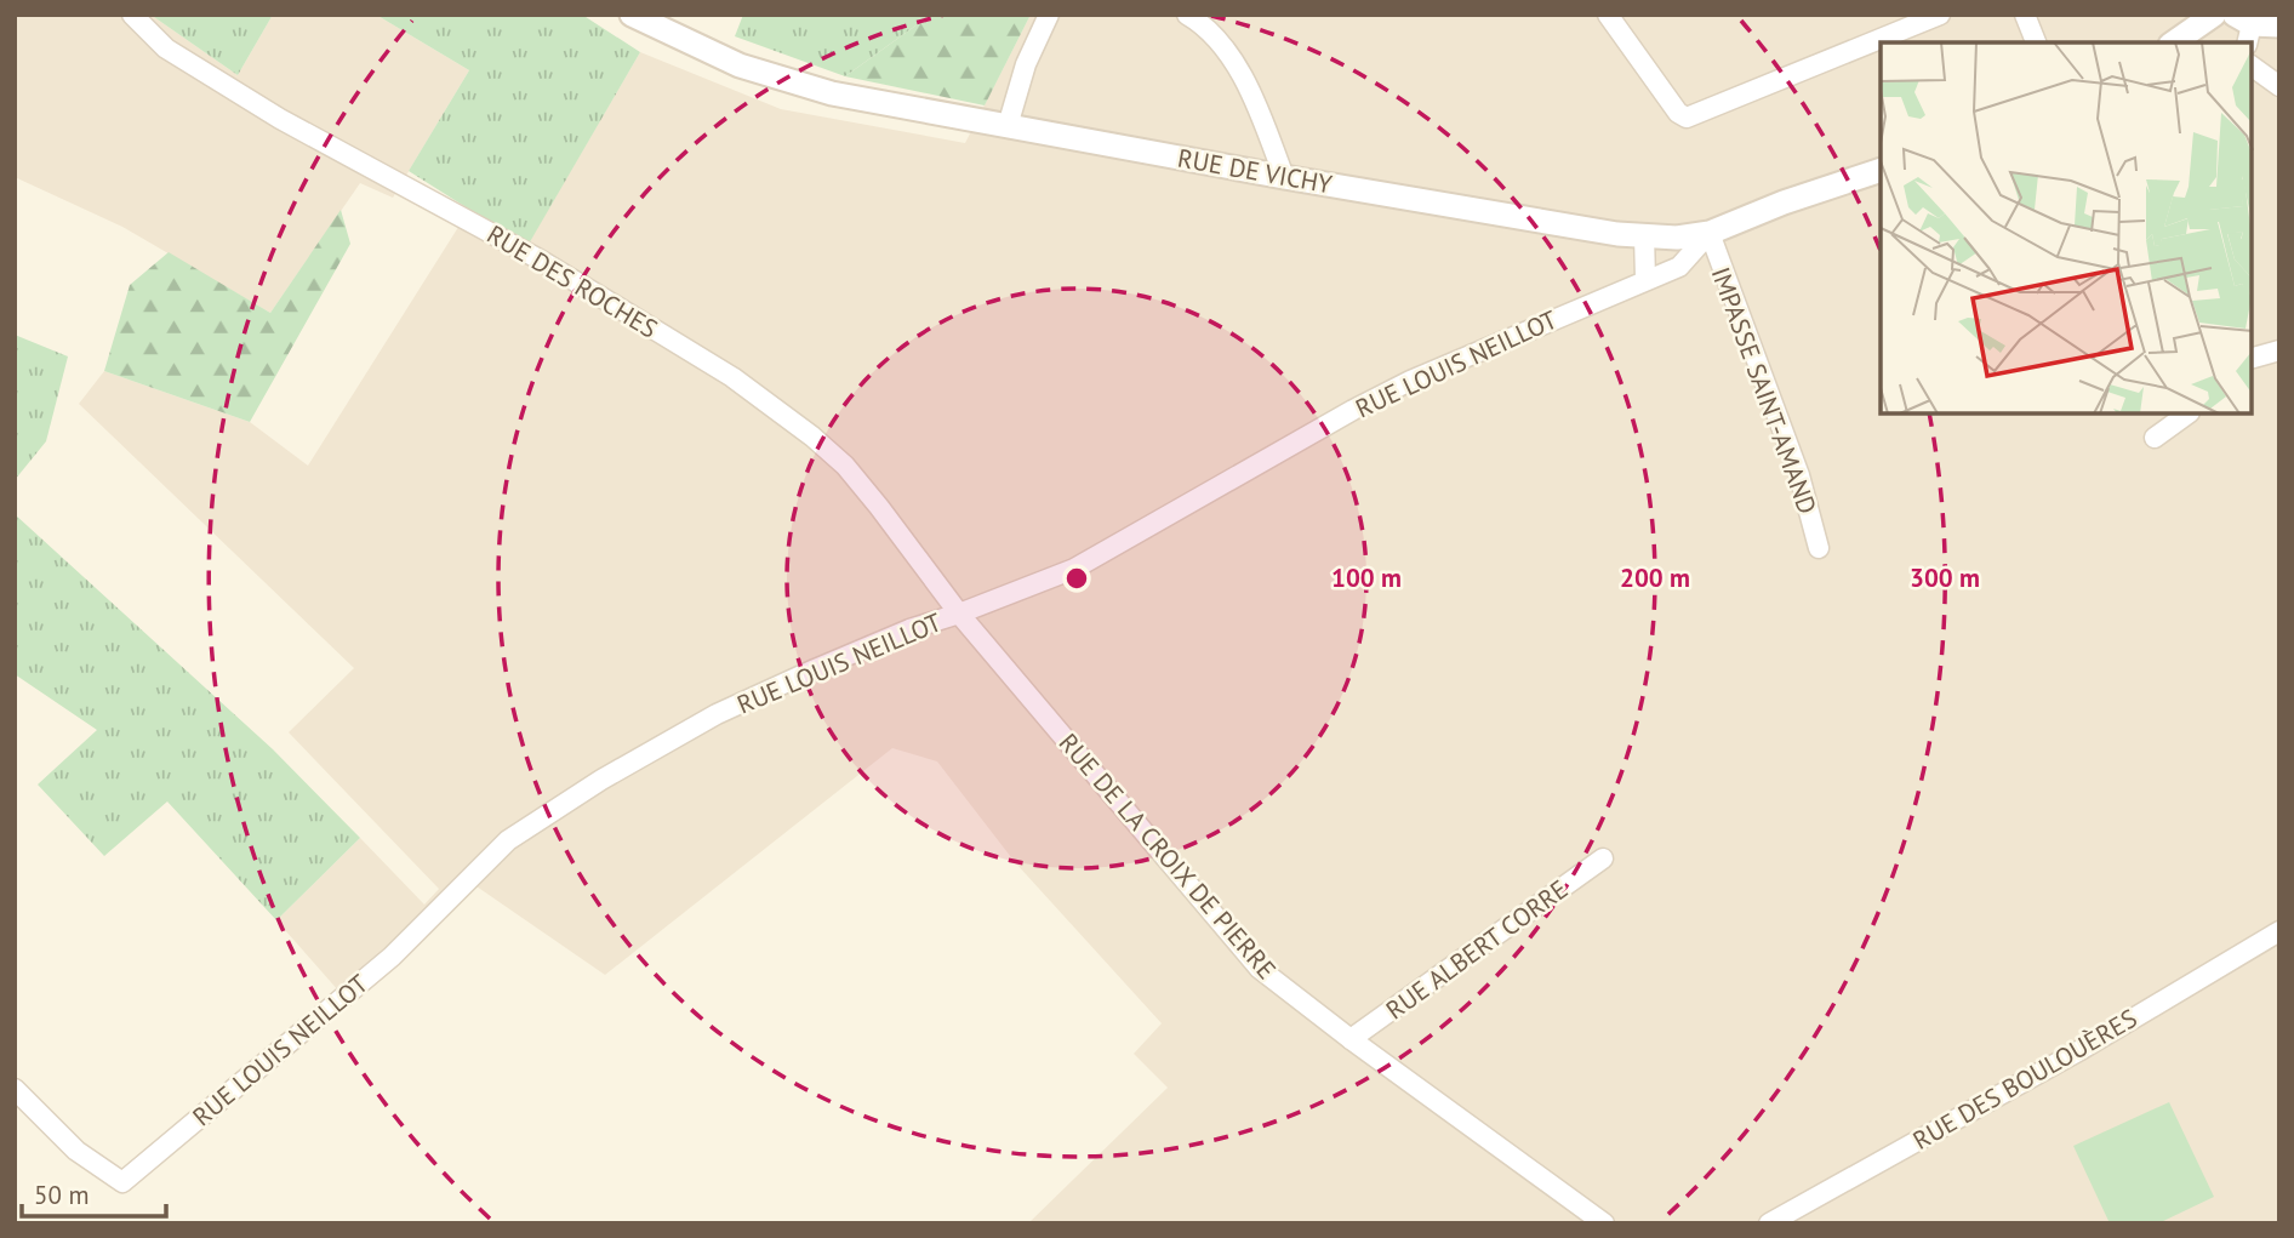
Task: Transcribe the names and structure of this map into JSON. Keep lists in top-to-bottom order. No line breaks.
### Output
{"streets":{"street":["RUE DE VICHY","RUE DES ROCHES","RUE LOUIS NEILLOT","IMPASSE SAINT-AMAND","RUE DE LA CROIX DE PIERRE","RUE ALBERT CORRE","RUE DES BOULOUÈRES"]},"crossings":[["RUE DE VICHY","RUE LOUIS NEILLOT"],["RUE DE VICHY","IMPASSE SAINT-AMAND"],["RUE DES ROCHES","RUE LOUIS NEILLOT"],["RUE DES ROCHES","RUE DE LA CROIX DE PIERRE"],["RUE LOUIS NEILLOT","IMPASSE SAINT-AMAND"],["RUE LOUIS NEILLOT","RUE DE LA CROIX DE PIERRE"],["RUE DE LA CROIX DE PIERRE","RUE ALBERT CORRE"]],"scale_bar":"50 m","rings":["100 m","200 m","300 m"]}
